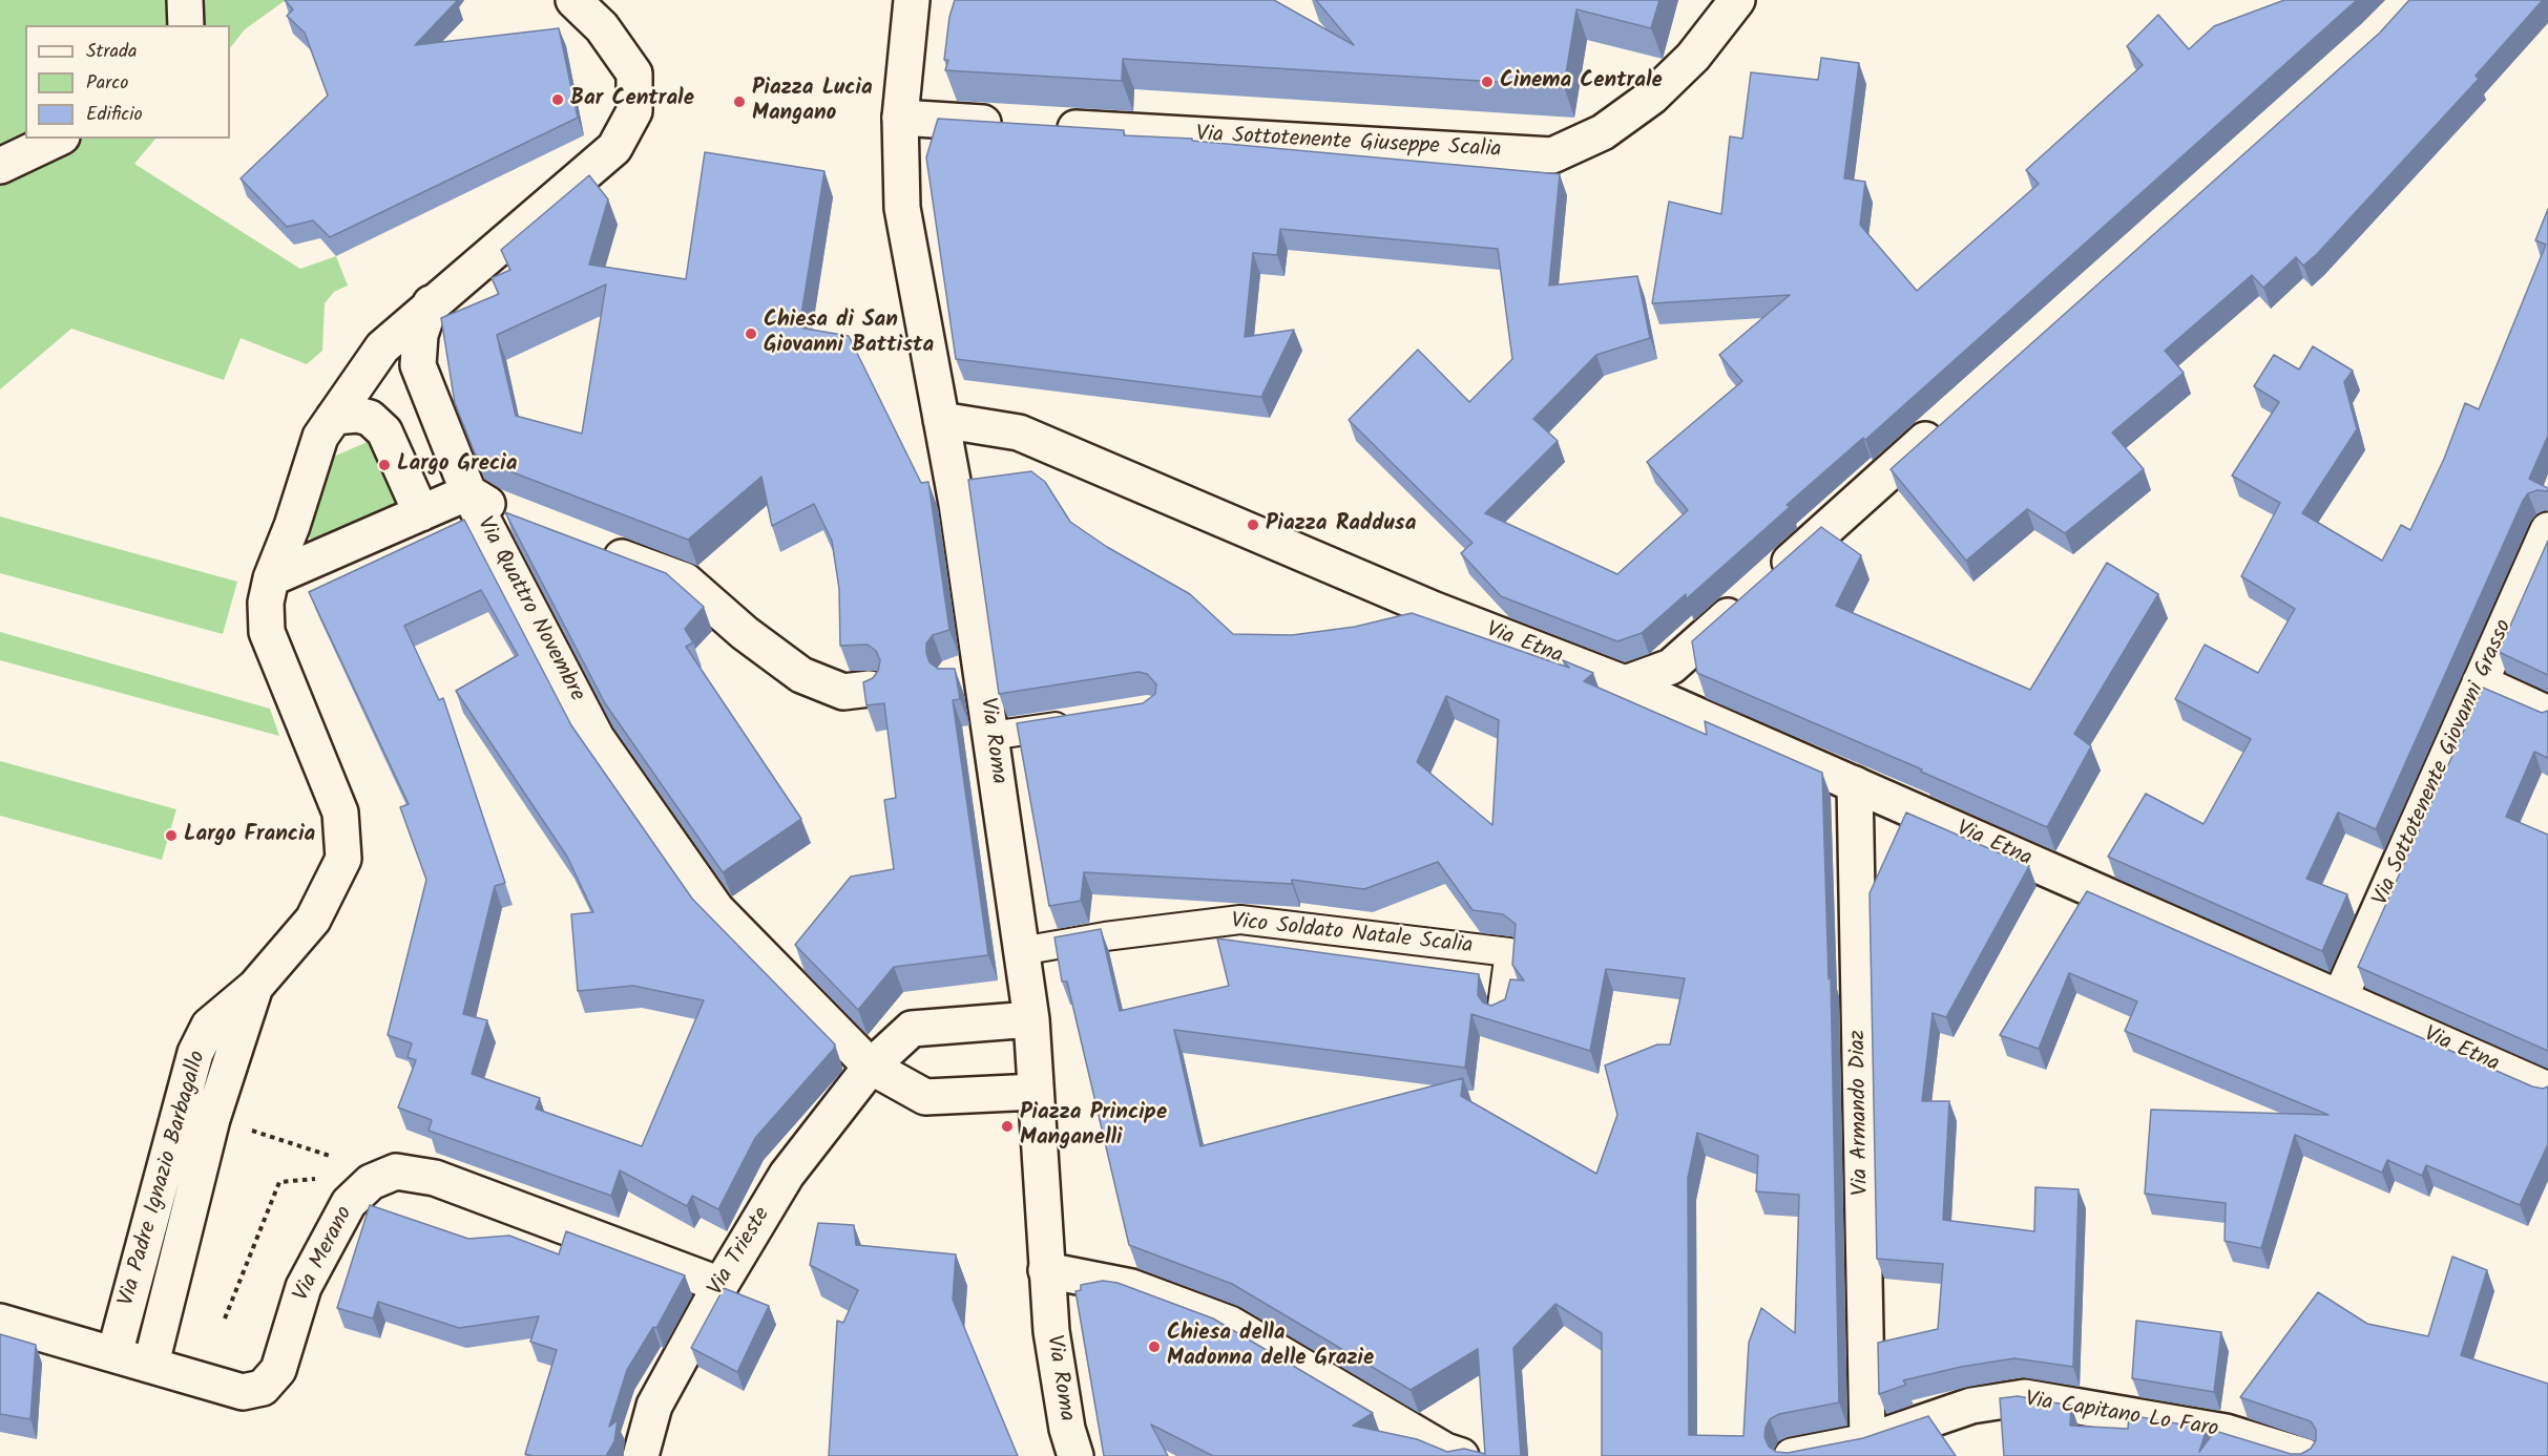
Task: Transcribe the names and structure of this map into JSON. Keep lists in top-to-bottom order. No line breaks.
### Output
{"streets":{"street":["Via Sottotenente Giuseppe Scalia","Via Quattro Novembre","Via Etna","Via Roma","Via Sottotenente Giovanni Grasso","Via Armando Diaz","Via Padre Ignazio Barbagallo","Via Trieste","Via Merano","Via Capitano Lo Faro"],"lane":["Vico Soldato Natale Scalia"]},"crossings":[["Via Quattro Novembre","Via Roma"],["Via Quattro Novembre","Via Padre Ignazio Barbagallo"],["Via Quattro Novembre","Via Trieste"],["Via Etna","Via Roma"],["Via Etna","Via Sottotenente Giovanni Grasso"],["Via Etna","Via Armando Diaz"],["Via Roma","Vico Soldato Natale Scalia"],["Via Roma","Via Trieste"],["Via Armando Diaz","Via Capitano Lo Faro"],["Via Padre Ignazio Barbagallo","Via Merano"],["Via Trieste","Via Merano"]],"places":["Cinema Centrale","Bar Centrale","Piazza Lucia Mangano","Chiesa di San Giovanni Battista","Largo Grecia","Piazza Raddusa","Largo Francia","Piazza Principe Manganelli","Chiesa della Madonna delle Grazie"],"legend":["Strada","Parco","Edificio"]}
